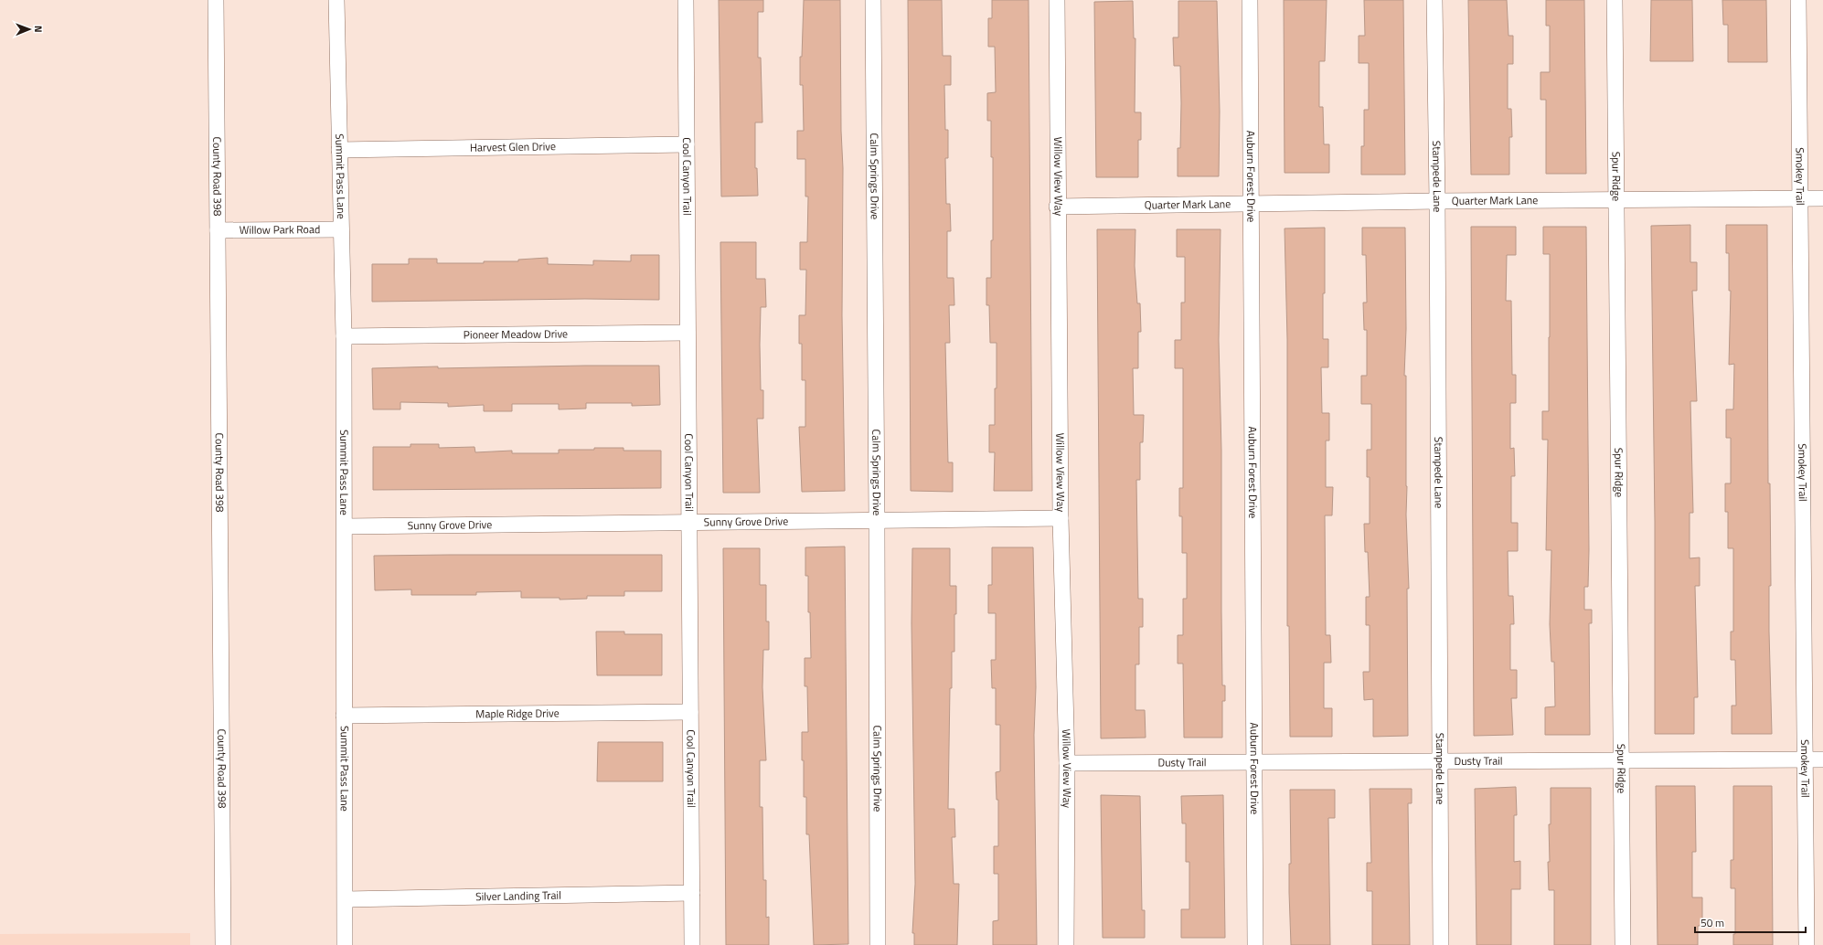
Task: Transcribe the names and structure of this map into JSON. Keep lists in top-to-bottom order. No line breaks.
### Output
{"streets":{"street":["Harvest Glen Drive","County Road 398","Summit Pass Lane","Cool Canyon Trail","Calm Springs Drive","Willow View Way","Auburn Forest Drive","Stampede Lane","Spur Ridge","Smokey Trail","Quarter Mark Lane","Willow Park Road","Pioneer Meadow Drive","Sunny Grove Drive","Maple Ridge Drive","Dusty Trail","Silver Landing Trail"]},"crossings":[["Harvest Glen Drive","Summit Pass Lane"],["Harvest Glen Drive","Cool Canyon Trail"],["County Road 398","Willow Park Road"],["Summit Pass Lane","Willow Park Road"],["Summit Pass Lane","Pioneer Meadow Drive"],["Summit Pass Lane","Sunny Grove Drive"],["Summit Pass Lane","Maple Ridge Drive"],["Summit Pass Lane","Silver Landing Trail"],["Cool Canyon Trail","Pioneer Meadow Drive"],["Cool Canyon Trail","Sunny Grove Drive"],["Cool Canyon Trail","Maple Ridge Drive"],["Cool Canyon Trail","Silver Landing Trail"],["Calm Springs Drive","Sunny Grove Drive"],["Willow View Way","Quarter Mark Lane"],["Willow View Way","Sunny Grove Drive"],["Willow View Way","Dusty Trail"],["Auburn Forest Drive","Quarter Mark Lane"],["Auburn Forest Drive","Dusty Trail"],["Stampede Lane","Quarter Mark Lane"],["Stampede Lane","Dusty Trail"],["Spur Ridge","Quarter Mark Lane"],["Spur Ridge","Dusty Trail"],["Smokey Trail","Quarter Mark Lane"],["Smokey Trail","Dusty Trail"]],"scale_bar":"50 m","north":"right"}
